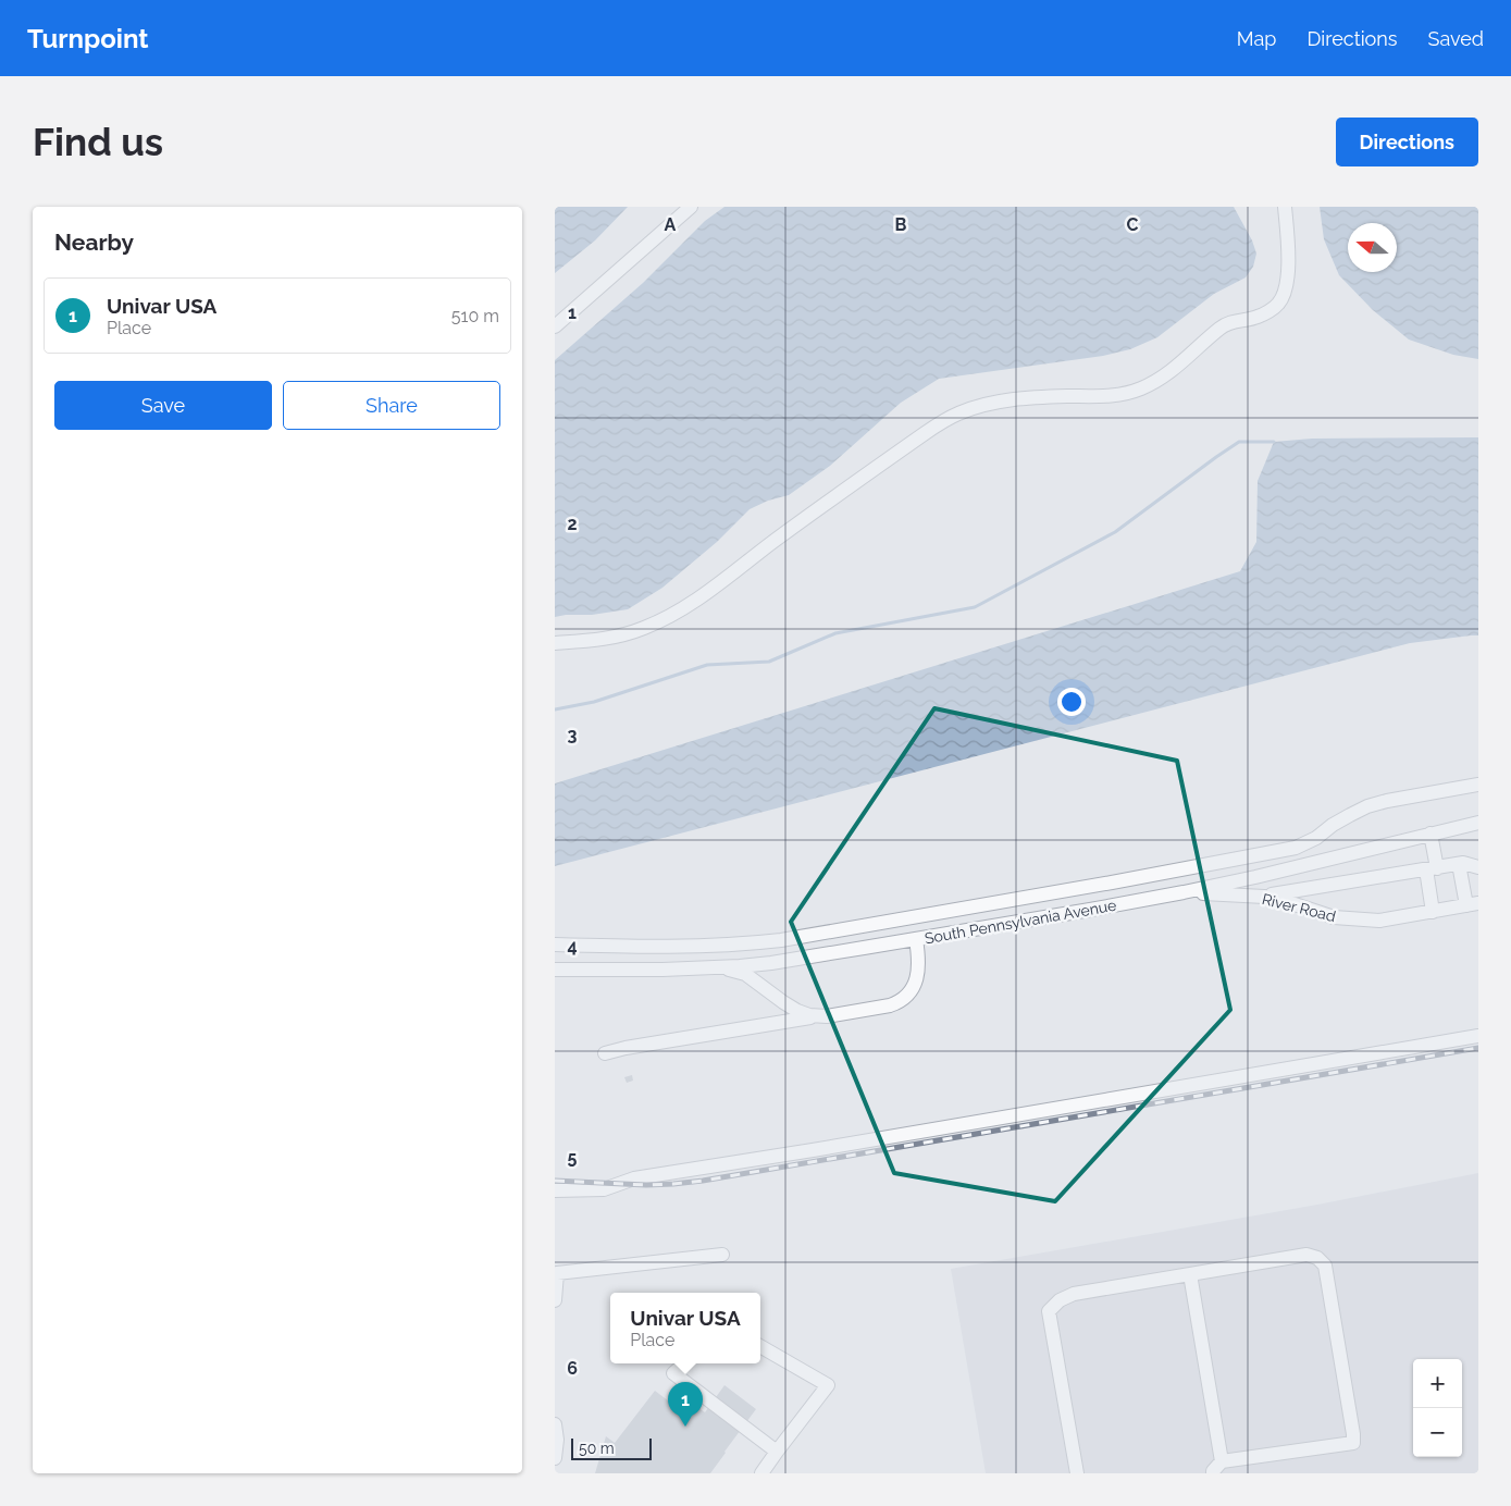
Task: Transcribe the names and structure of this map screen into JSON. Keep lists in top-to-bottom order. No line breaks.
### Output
{"streets":{"street":["River Road","South Pennsylvania Avenue"]},"crossings":[["River Road","South Pennsylvania Avenue"]],"scale_bar":"50 m","north":"left","page":{"header":"Turnpoint","nav":["Map","Directions","Saved"],"buttons":["Directions",["Save","Share"]],"title":"Find us","heading":"Nearby","list":[{"mark":"1","name":"Univar USA","note":"Place","value":"510 m"}],"popup":["Univar USA","Place"],"map_buttons":["+","−"],"pins":"1","scale":"50 m"},"grid":{"columns":["A","B","C"],"rows":["1","2","3","4","5","6"]}}
